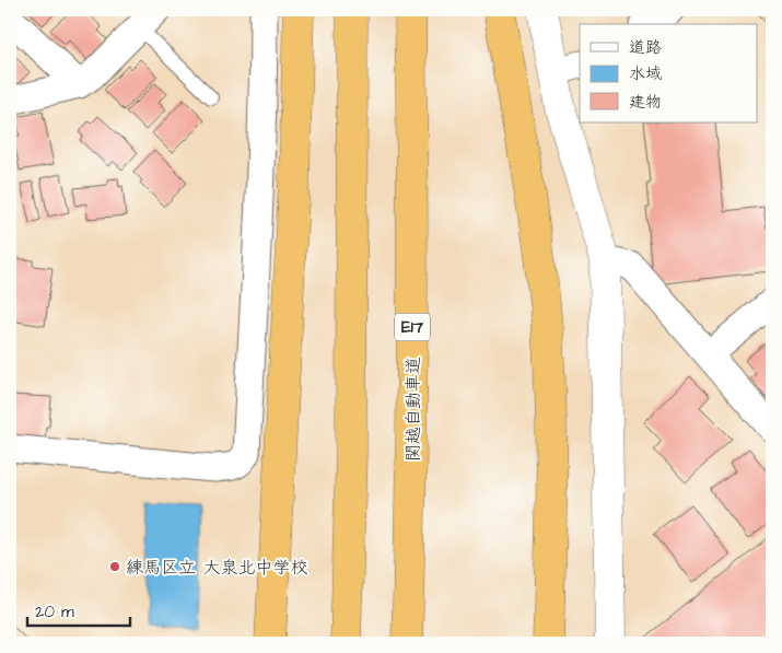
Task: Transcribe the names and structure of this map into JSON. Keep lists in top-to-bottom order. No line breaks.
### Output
{"streets":{"highway":["E17","関越自動車道"]},"places":["練馬区立 大泉北中学校"],"legend":["道路","水域","建物"],"scale_bar":"20 m"}
